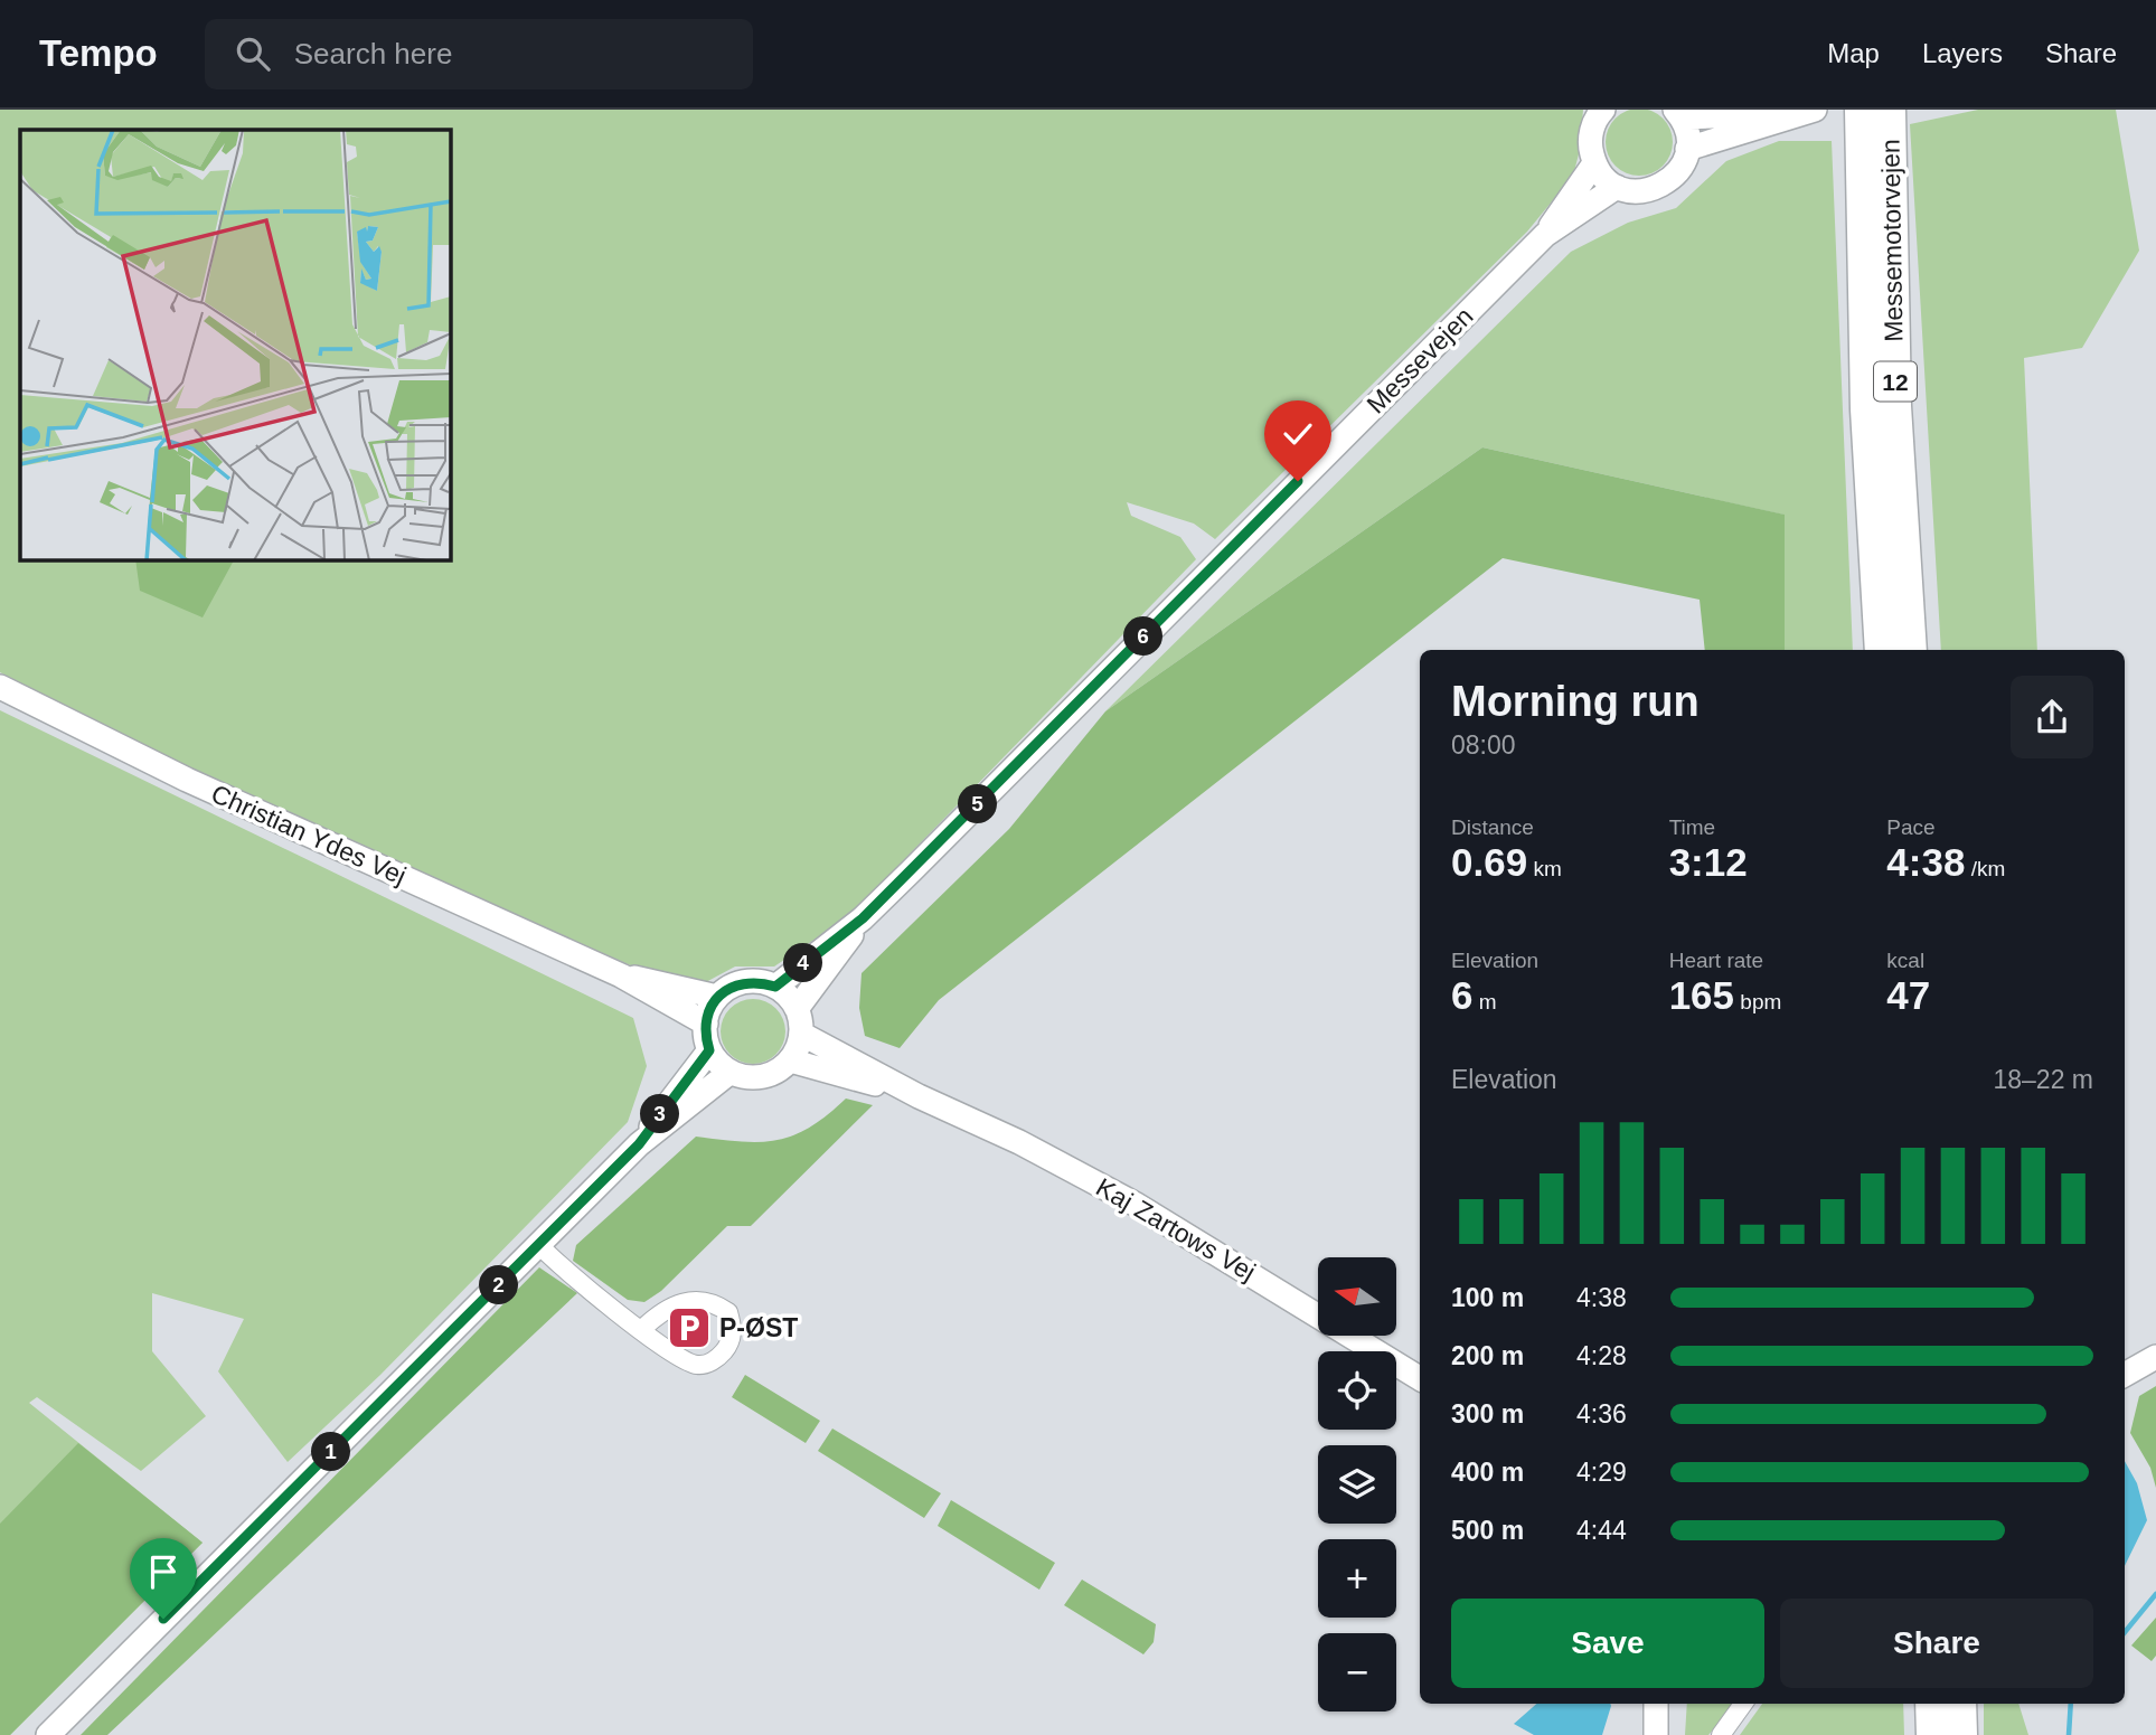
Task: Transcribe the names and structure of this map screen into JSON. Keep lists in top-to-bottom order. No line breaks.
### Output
{"streets":{"highway":["Messemotorvejen","12"],"main road":["Messevejen","Christian Ydes Vej","Kaj Zartows Vej"]},"crossings":[["Messevejen","Christian Ydes Vej"],["Messevejen","Kaj Zartows Vej"],["Christian Ydes Vej","Kaj Zartows Vej"]],"places":{"parking":["P-ØST"]},"north":"left","page":{"header":"Tempo","search":"Search here","nav":["Map","Layers","Share"],"pins":["6","5","4","3","2","1"],"heading":["Morning run","08:00"],"stats":[["Distance","0.69 km"],["Time","3:12"],["Pace","4:38 /km"],["Elevation","6 m"],["Heart rate","165 bpm"],["kcal","47"]],"chart":["Elevation","18–22 m"],"map_buttons":["+","−"],"list":[{"name":"100 m","note":"4:38"},{"name":"200 m","note":"4:28"},{"name":"300 m","note":"4:36"},{"name":"400 m","note":"4:29"},{"name":"500 m","note":"4:44"}],"buttons":["Save","Share"]}}
